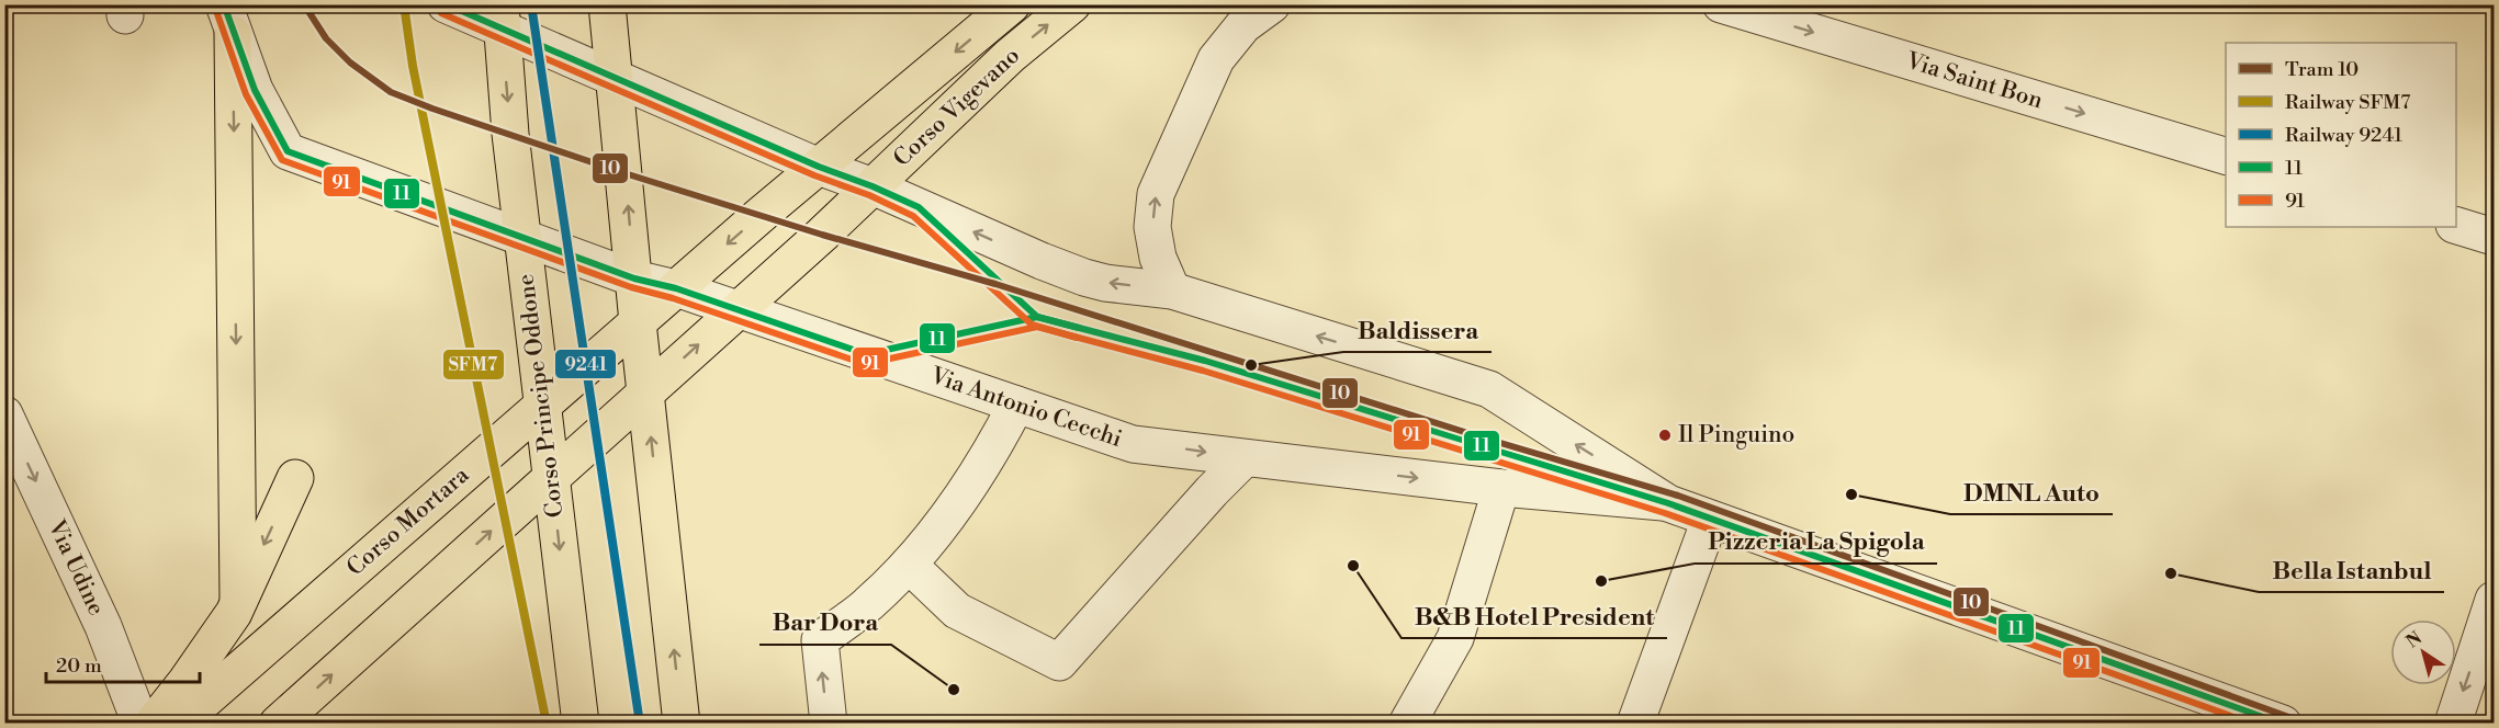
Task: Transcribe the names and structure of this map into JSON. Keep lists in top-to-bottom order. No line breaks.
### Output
{"streets":{"main road":["Corso Vigevano","Corso Principe Oddone","Corso Mortara"],"street":["Via Saint Bon","Via Antonio Cecchi","Via Udine"]},"crossings":[["Corso Vigevano","Corso Principe Oddone"],["Corso Vigevano","Via Antonio Cecchi"],["Corso Vigevano","Corso Mortara"],["Corso Principe Oddone","Via Antonio Cecchi"],["Corso Principe Oddone","Corso Mortara"],["Via Antonio Cecchi","Corso Mortara"]],"one_way":["Via Saint Bon","Via Udine"],"places":["Baldissera","Il Pinguino","DMNL Auto","B&B Hotel President","Bella Istanbul","Pizzeria La Spigola","Bar Dora"],"lines":["tram line 10","rail line SFM7","rail line 9241","transit line 11","transit line 91"],"legend":["Tram 10","Railway SFM7","Railway 9241","11","91"],"scale_bar":"20 m","north":"top left"}
